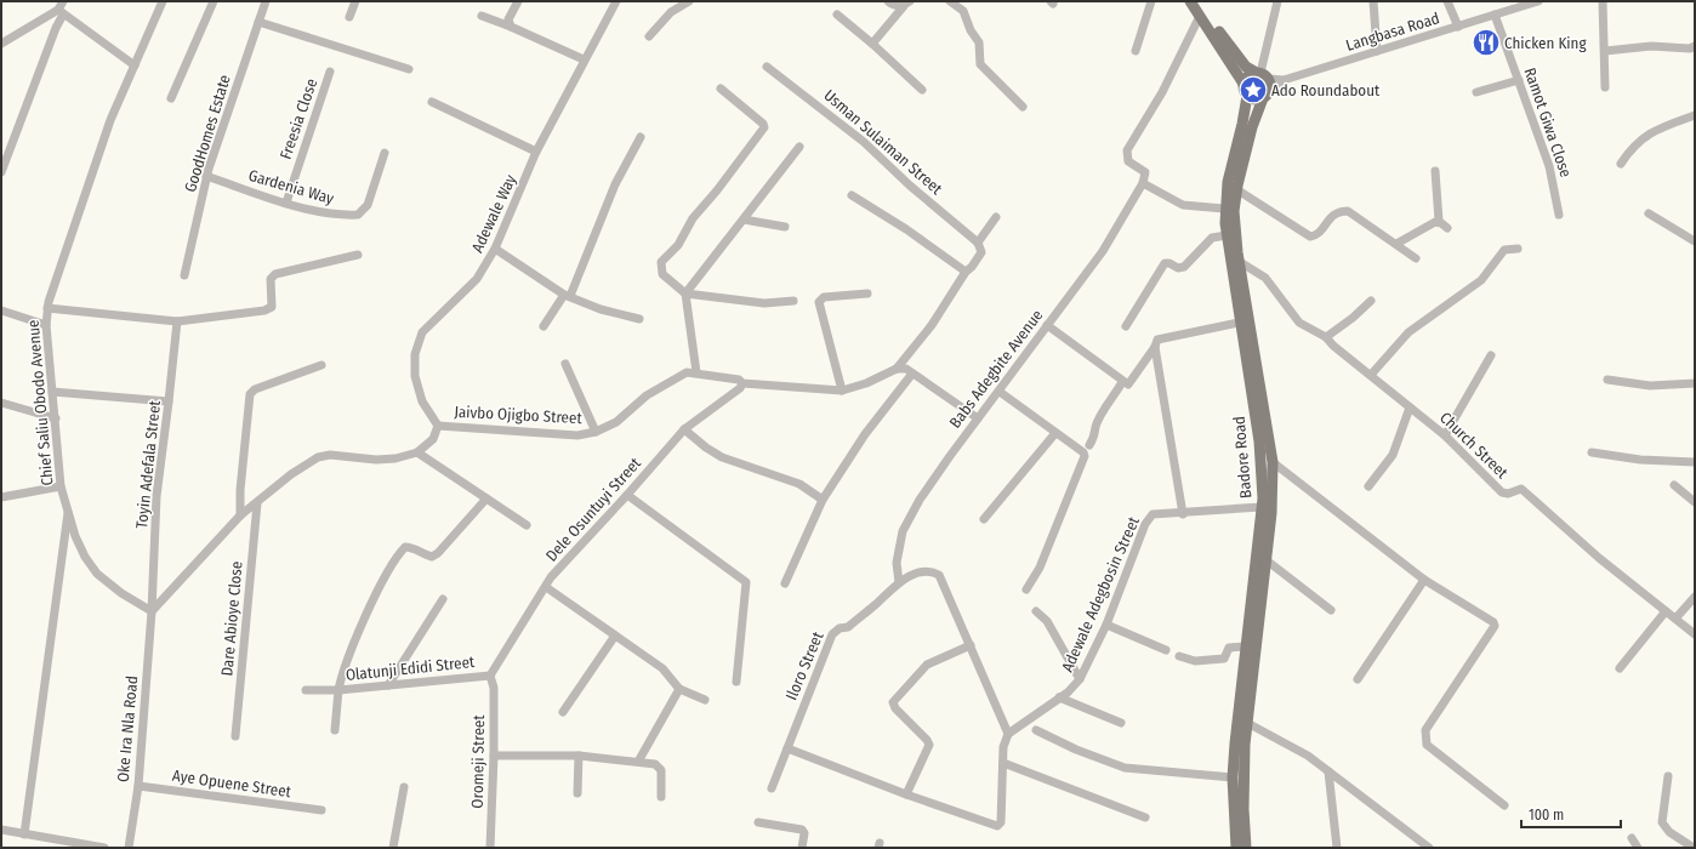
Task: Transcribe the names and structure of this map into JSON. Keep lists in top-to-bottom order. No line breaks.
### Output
{"streets":{"main road":["Badore Road"],"street":["Langbasa Road","Freesia Close","Ramot Giwa Close","GoodHomes Estate","Usman Sulaiman Street","Gardenia Way","Adewale Way","Babs Adegbite Avenue","Chief Saliu Obodo Avenue","Jaivbo Ojigbo Street","Church Street","Toyin Adefala Street","Dele Osuntuyi Street","Adewale Adegbosin Street","Dare Abioye Close","Iloro Street","Olatunji Edidi Street","Oke Ira Nla Road","Oromeji Street","Aye Opuene Street"]},"crossings":[["Langbasa Road","Ramot Giwa Close"],["Langbasa Road","Badore Road"],["Freesia Close","Gardenia Way"],["GoodHomes Estate","Gardenia Way"],["Adewale Way","Jaivbo Ojigbo Street"],["Babs Adegbite Avenue","Iloro Street"],["Chief Saliu Obodo Avenue","Jaivbo Ojigbo Street"],["Chief Saliu Obodo Avenue","Toyin Adefala Street"],["Chief Saliu Obodo Avenue","Oke Ira Nla Road"],["Jaivbo Ojigbo Street","Toyin Adefala Street"],["Jaivbo Ojigbo Street","Dele Osuntuyi Street"],["Jaivbo Ojigbo Street","Dare Abioye Close"],["Jaivbo Ojigbo Street","Oke Ira Nla Road"],["Church Street","Badore Road"],["Badore Road","Adewale Adegbosin Street"],["Toyin Adefala Street","Oke Ira Nla Road"],["Dele Osuntuyi Street","Olatunji Edidi Street"],["Dele Osuntuyi Street","Oromeji Street"],["Olatunji Edidi Street","Oromeji Street"],["Oke Ira Nla Road","Aye Opuene Street"]],"places":{"restaurant":["Chicken King"],"place":["Ado Roundabout"]},"scale_bar":"100 m"}
